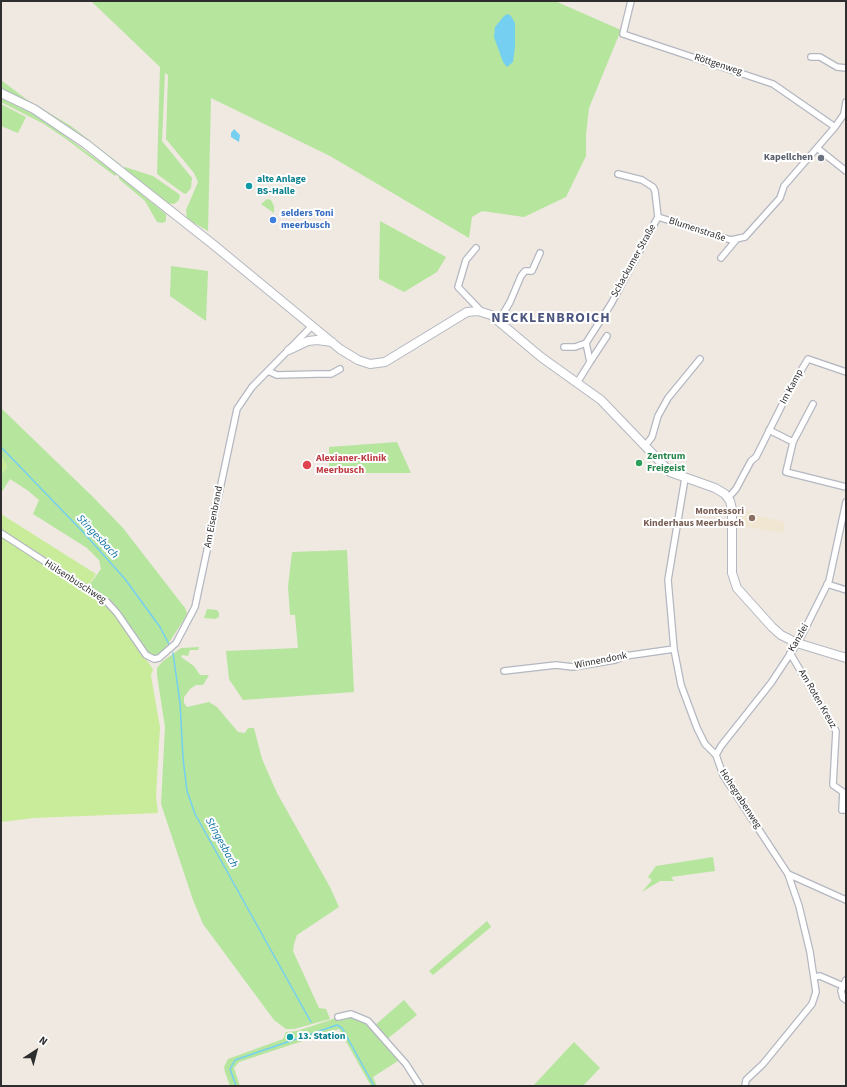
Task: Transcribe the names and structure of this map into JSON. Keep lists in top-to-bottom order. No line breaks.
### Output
{"streets":{"street":["Röttgenweg","Blumenstraße","Schackumer Straße","Im Kamp","Am Eisenbrand","Hülsenbuschweg","Kanzlei","Winnendonk","Am Roten Kreuz","Hohegrabenweg"]},"crossings":[["Röttgenweg","Blumenstraße"],["Blumenstraße","Schackumer Straße"],["Am Eisenbrand","Hülsenbuschweg"],["Kanzlei","Am Roten Kreuz"],["Kanzlei","Hohegrabenweg"],["Winnendonk","Hohegrabenweg"]],"districts":["NECKLENBROICH"],"water":["Stingesbach"],"places":["Kapellchen","alte Anlage BS-Halle","selders Toni meerbusch","Zentrum Freigeist","Alexianer-Klinik Meerbusch","Montessori Kinderhaus Meerbusch","13. Station"],"north":"top right"}
